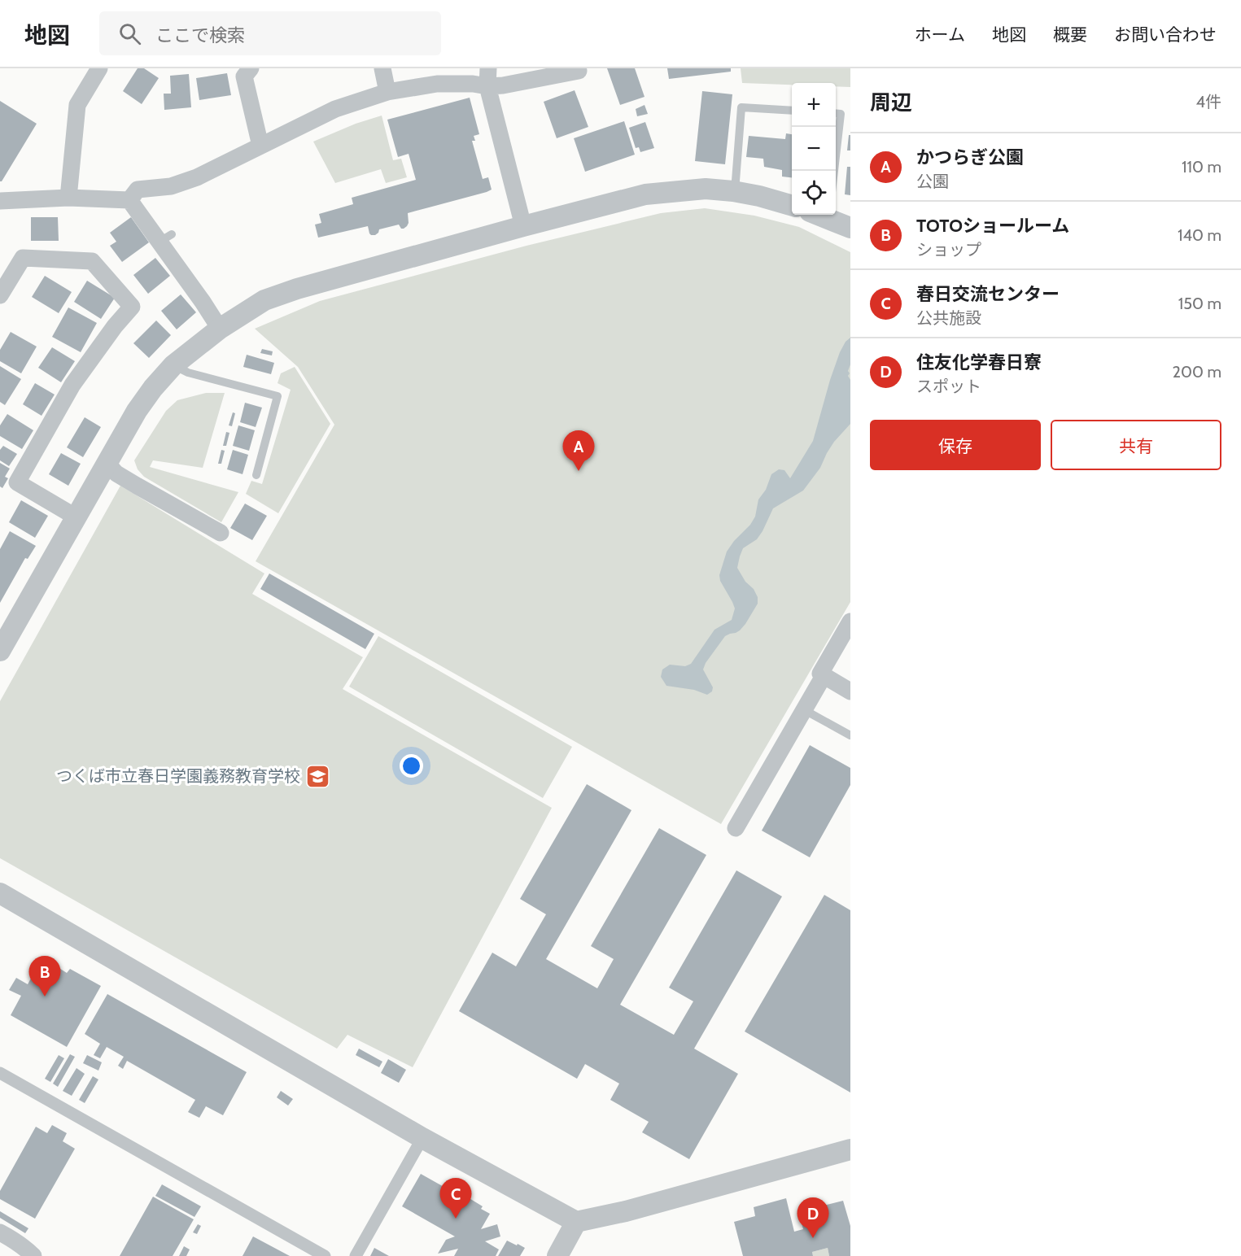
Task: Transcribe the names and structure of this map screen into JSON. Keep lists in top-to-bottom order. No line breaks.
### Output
{"places":{"school or university":["つくば市立春日学園義務教育学校"]},"page":{"header":"地図","search":"ここで検索","nav":["ホーム","地図","概要","お問い合わせ"],"heading":["周辺","4件"],"map_buttons":["+","−"],"list":[{"mark":"A","name":"かつらぎ公園","note":"公園","value":"110 m"},{"mark":"B","name":"TOTOショールーム","note":"ショップ","value":"140 m"},{"mark":"C","name":"春日交流センター","note":"公共施設","value":"150 m"},{"mark":"D","name":"住友化学春日寮","note":"スポット","value":"200 m"}],"buttons":["保存","共有"],"pins":["A","B","C","D"]}}
